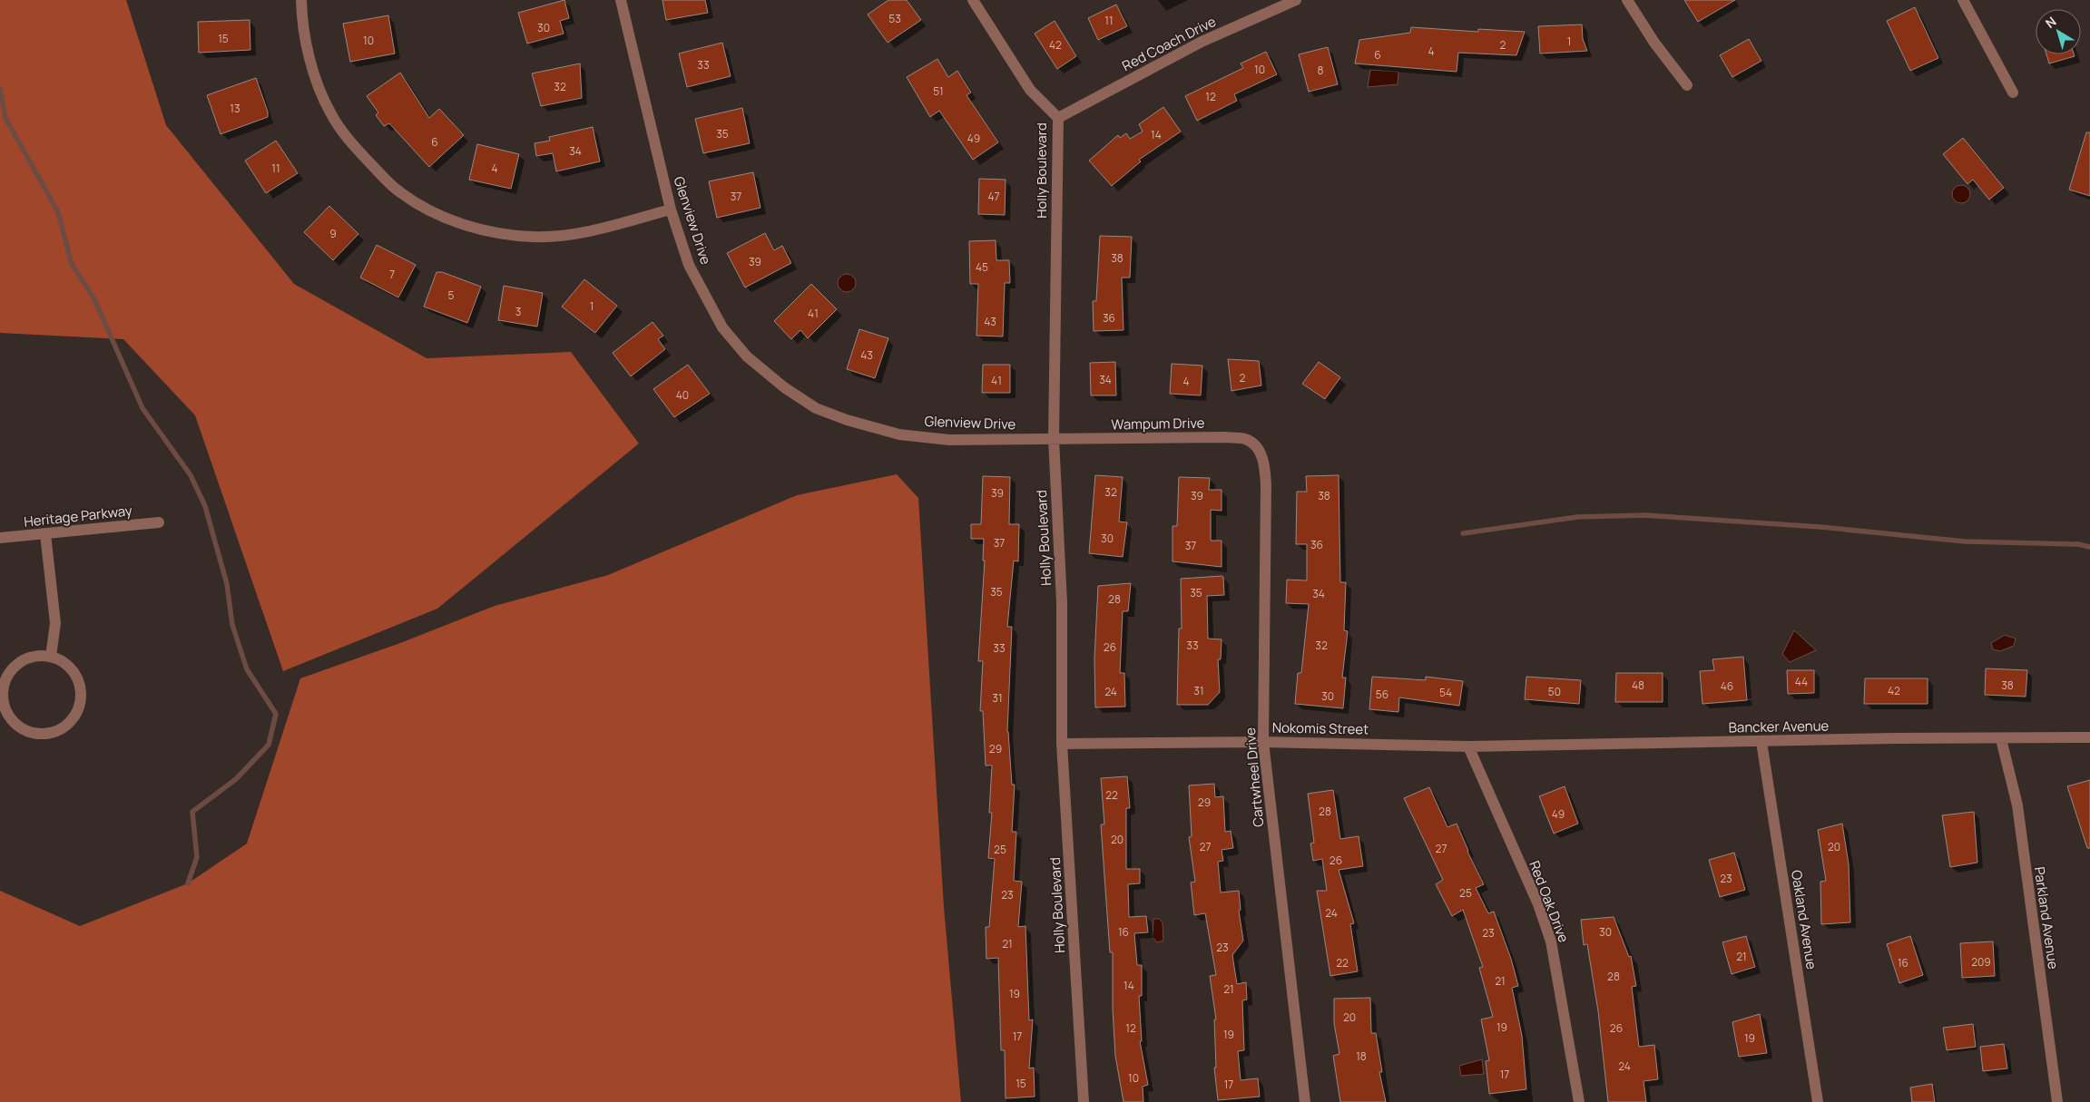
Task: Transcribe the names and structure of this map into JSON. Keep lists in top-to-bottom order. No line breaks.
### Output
{"streets":{"street":["Red Coach Drive","Holly Boulevard","Glenview Drive","Wampum Drive","Heritage Parkway","Bancker Avenue","Nokomis Street","Cartwheel Drive","Red Oak Drive","Parkland Avenue","Oakland Avenue"]},"crossings":[["Red Coach Drive","Holly Boulevard"],["Holly Boulevard","Glenview Drive"],["Holly Boulevard","Wampum Drive"],["Holly Boulevard","Nokomis Street"],["Glenview Drive","Wampum Drive"],["Wampum Drive","Cartwheel Drive"],["Bancker Avenue","Nokomis Street"],["Bancker Avenue","Red Oak Drive"],["Bancker Avenue","Parkland Avenue"],["Bancker Avenue","Oakland Avenue"],["Nokomis Street","Cartwheel Drive"],["Nokomis Street","Red Oak Drive"]],"house_numbers":["53","11","30","15","10","1","42","2","4","6","33","10","8","32","51","12","13","35","14","49","6","34","11","4","37","47","9","38","39","45","7","5","1","3","41","36","43","43","2","34","41","4","40","32","39","39","38","30","37","36","37","35","35","34","28","33","32","26","33","44","48","38","46","31","42","24","50","54","56","30","31","29","22","29","28","49","20","27","20","27","25","26","23","25","23","24","16","30","23","21","23","21","209","22","16","28","21","14","21","19","20","19","12","26","19","17","19","18","24","17","10","15","17"],"north":"top left"}
